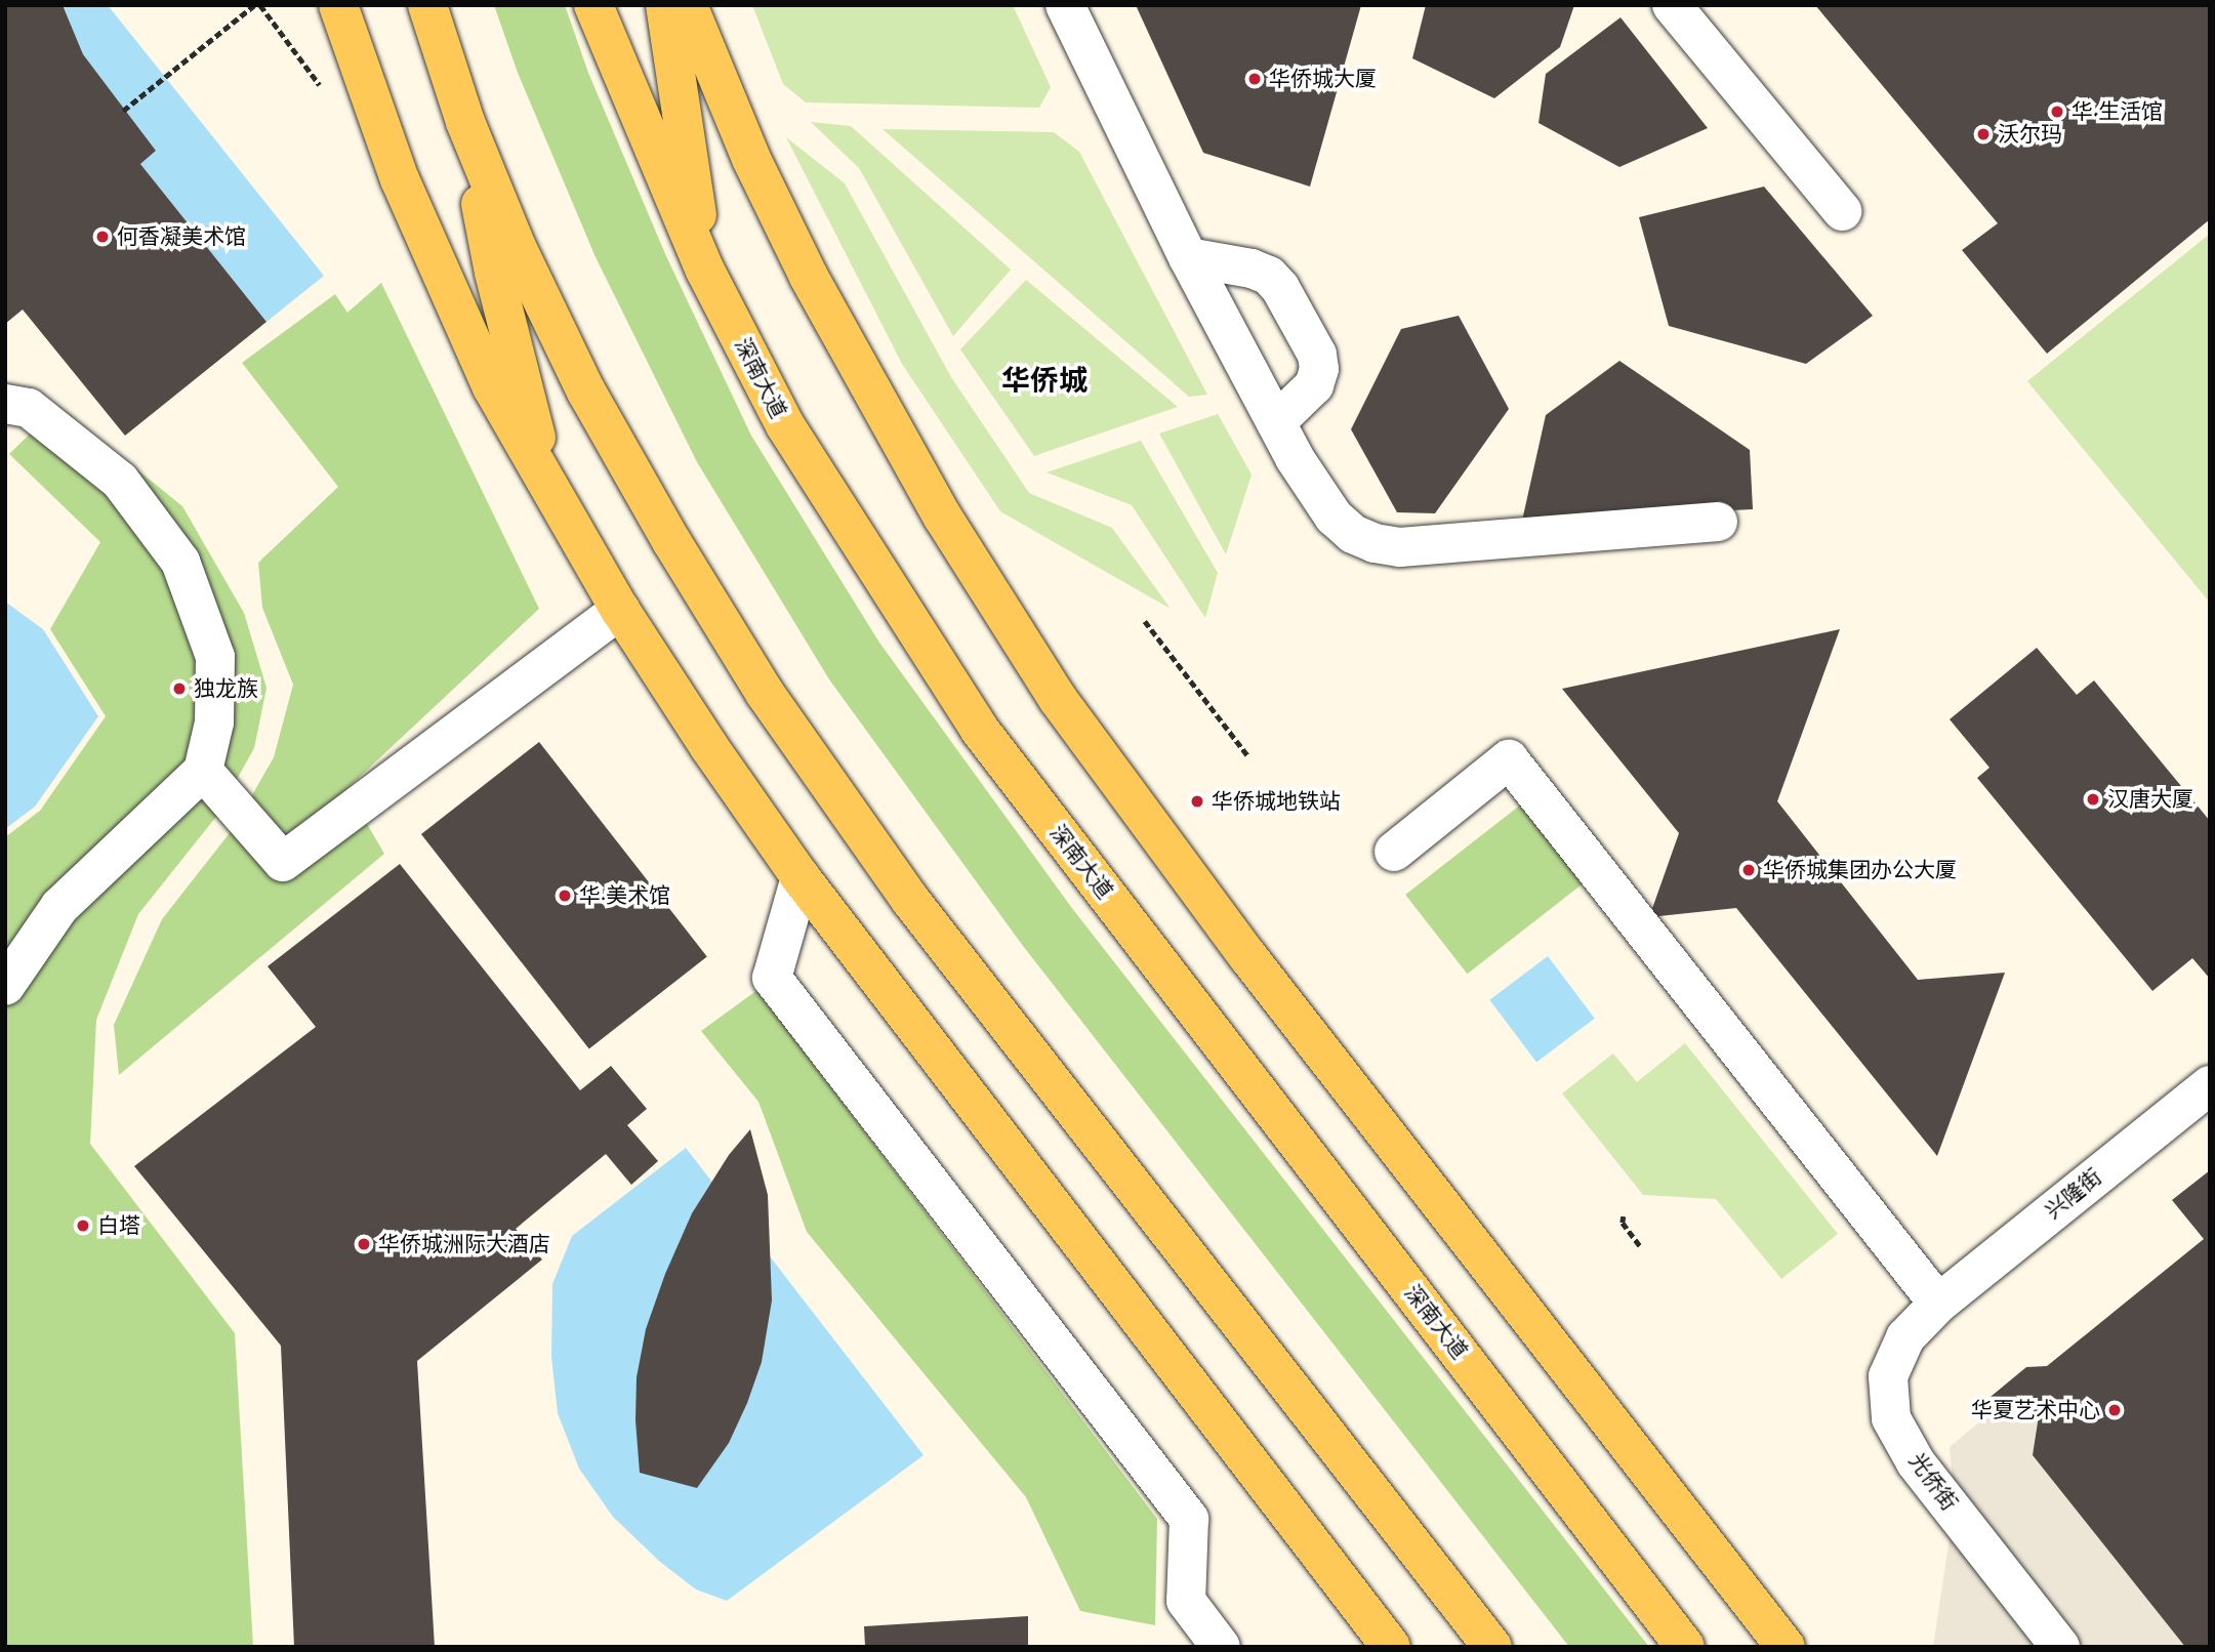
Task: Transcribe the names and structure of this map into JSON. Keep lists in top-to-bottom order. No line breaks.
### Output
{"streets":{"main road":["深南大道"],"street":["兴隆街","光侨街"]},"crossings":[["兴隆街","光侨街"]],"districts":["华侨城"],"places":["华侨城大厦","华·生活馆","沃尔玛","何香凝美术馆","独龙族","汉唐大厦","华侨城地铁站","华侨城集团办公大厦","华·美术馆","白塔","华侨城洲际大酒店","华夏艺术中心"]}
